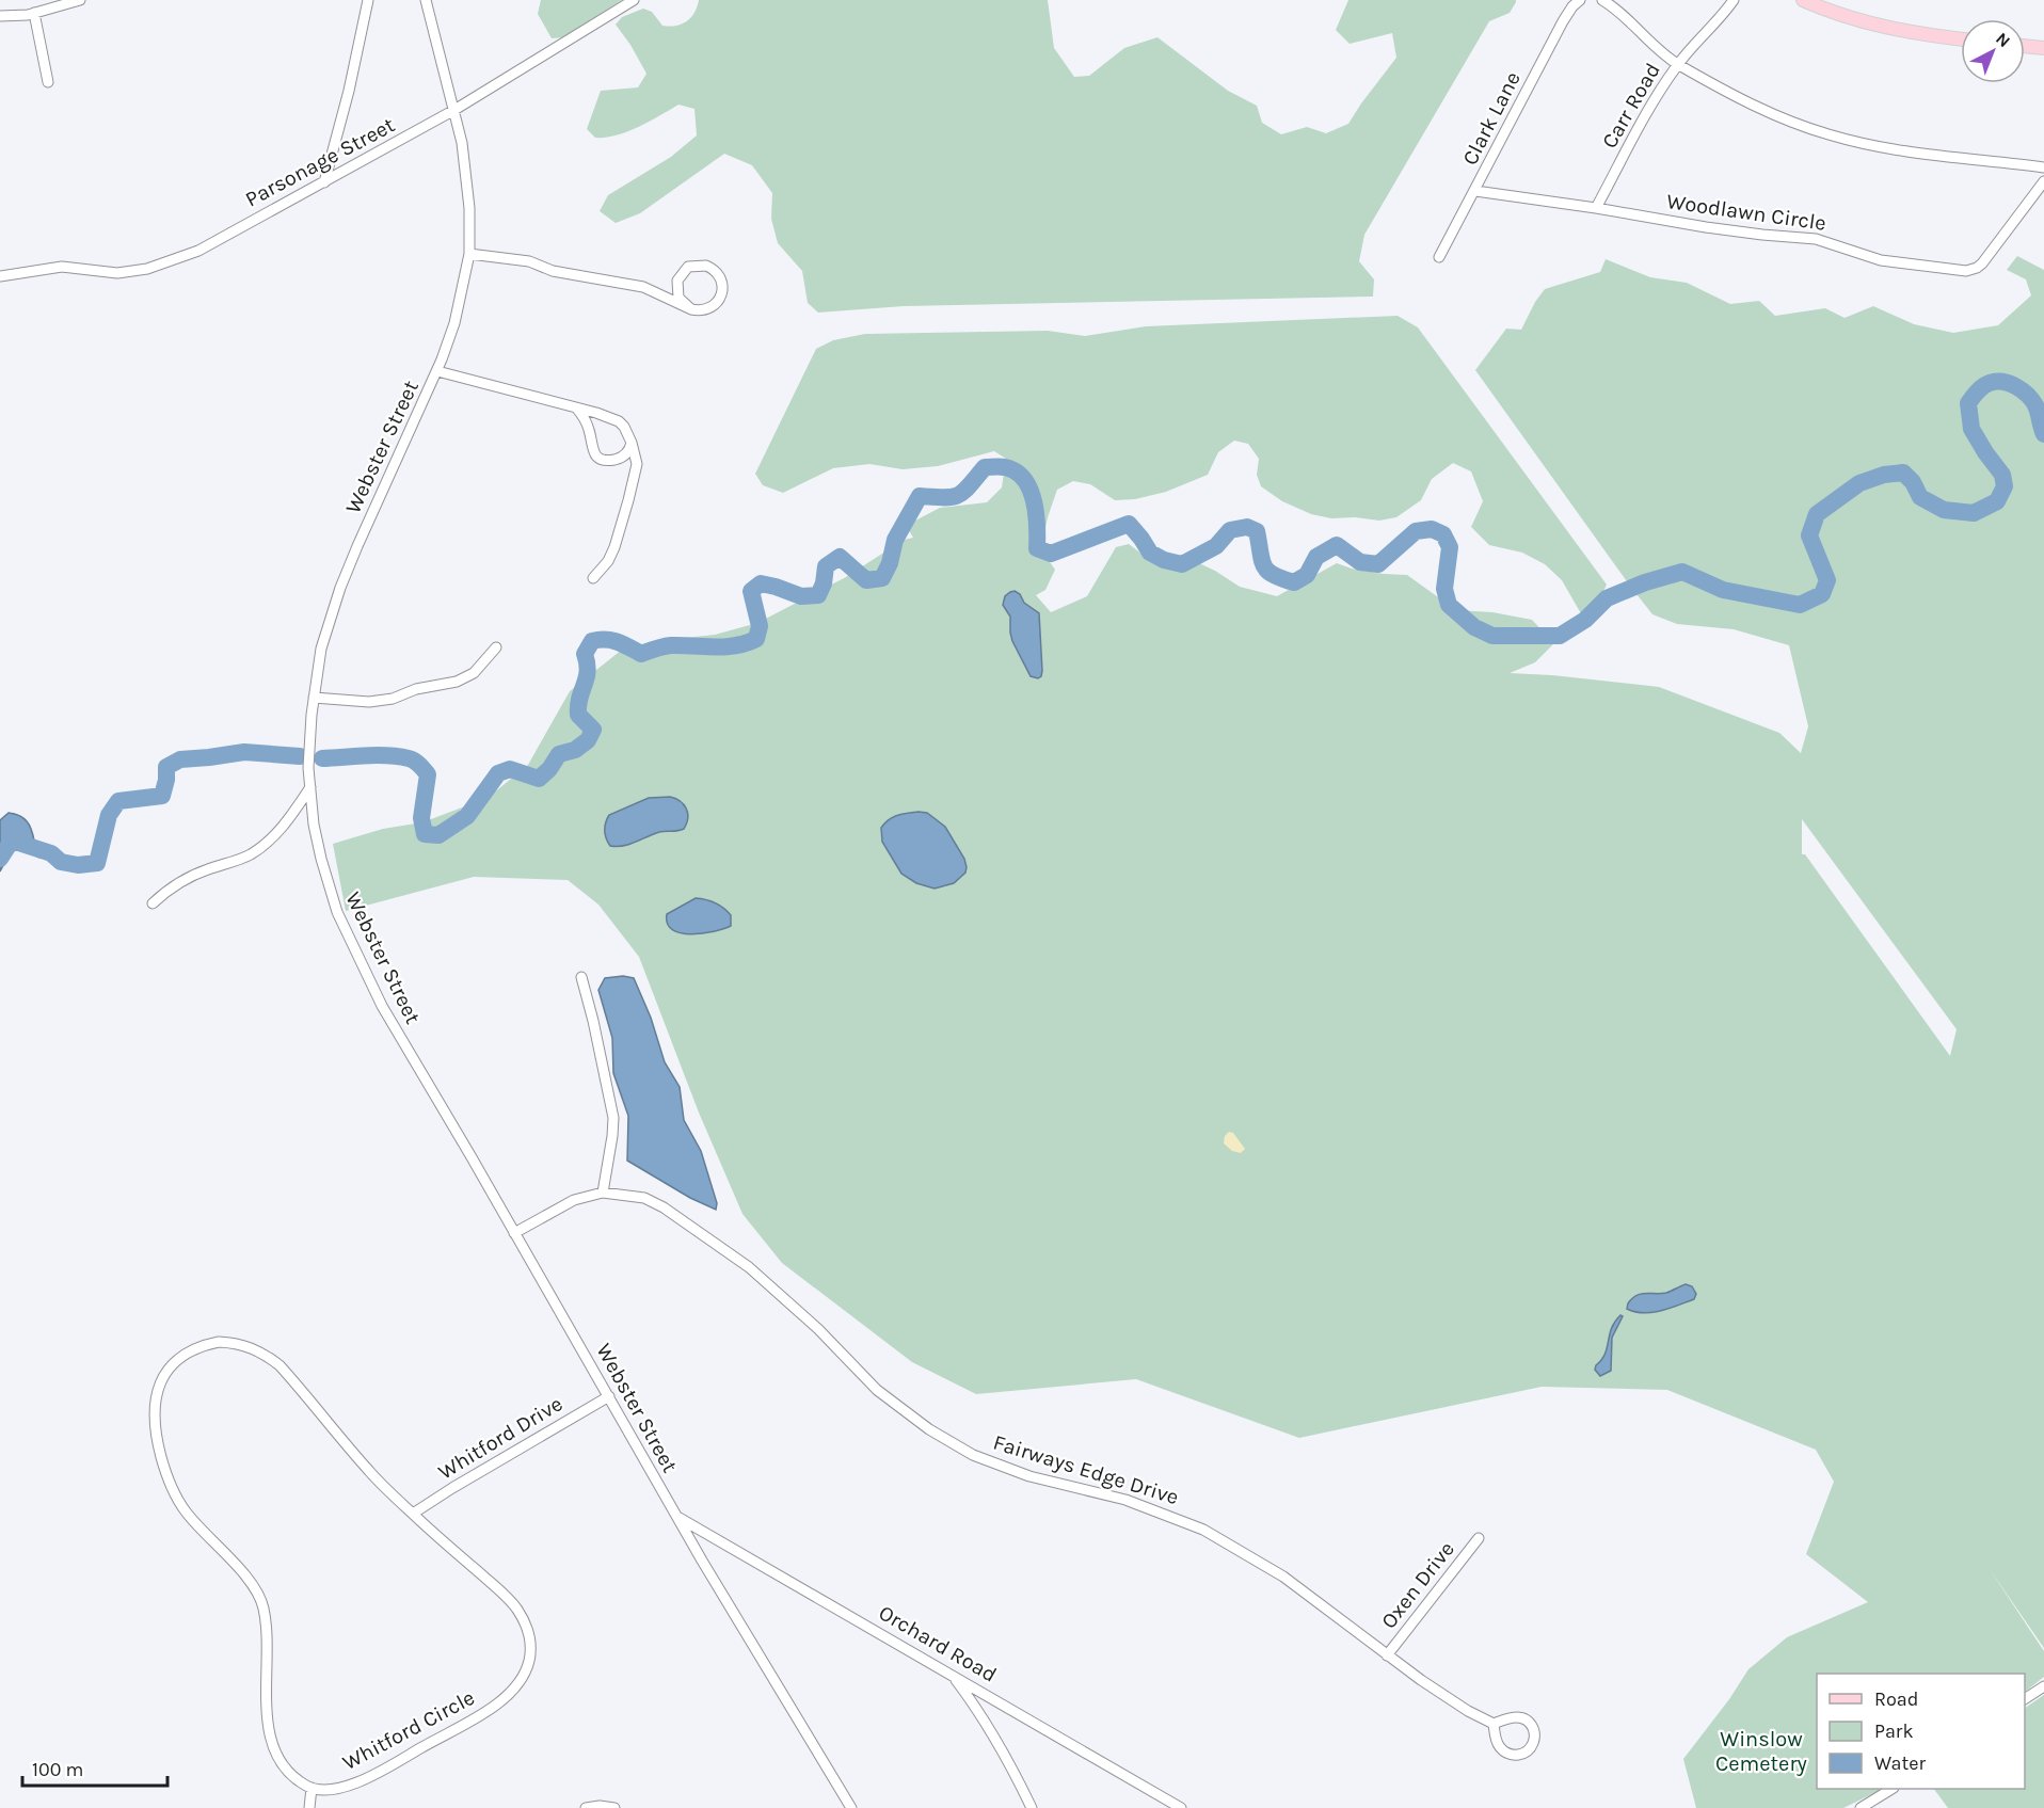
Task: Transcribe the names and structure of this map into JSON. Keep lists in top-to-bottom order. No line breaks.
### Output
{"streets":{"street":["Carr Road","Clark Lane","Parsonage Street","Woodlawn Circle","Webster Street","Whitford Drive","Fairways Edge Drive","Oxen Drive","Orchard Road","Whitford Circle"]},"crossings":[["Carr Road","Woodlawn Circle"],["Clark Lane","Woodlawn Circle"],["Parsonage Street","Webster Street"],["Webster Street","Whitford Drive"],["Webster Street","Fairways Edge Drive"],["Webster Street","Orchard Road"],["Whitford Drive","Whitford Circle"],["Fairways Edge Drive","Oxen Drive"]],"parks":["Winslow Cemetery"],"legend":["Road","Park","Water"],"scale_bar":"100 m","north":"top right"}
